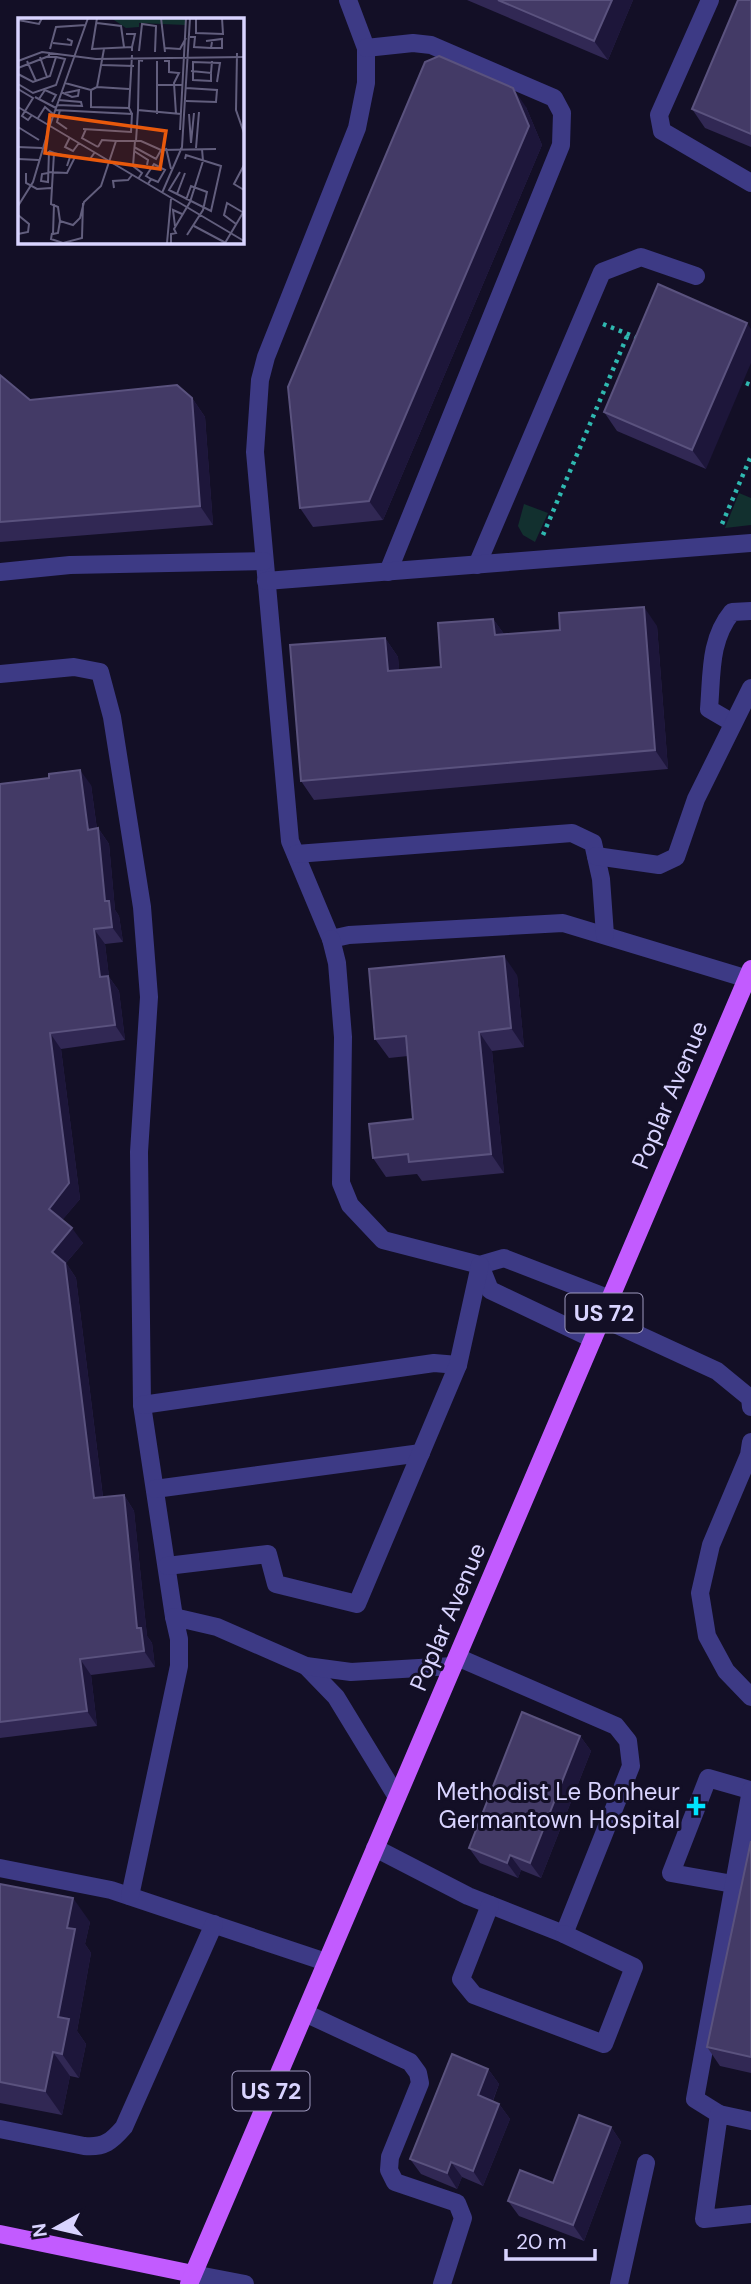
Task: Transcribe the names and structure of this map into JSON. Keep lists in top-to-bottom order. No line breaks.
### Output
{"streets":{"main road":["Poplar Avenue","US 72"]},"places":{"health":["Methodist Le Bonheur Germantown Hospital"]},"scale_bar":"20 m","north":"left"}
